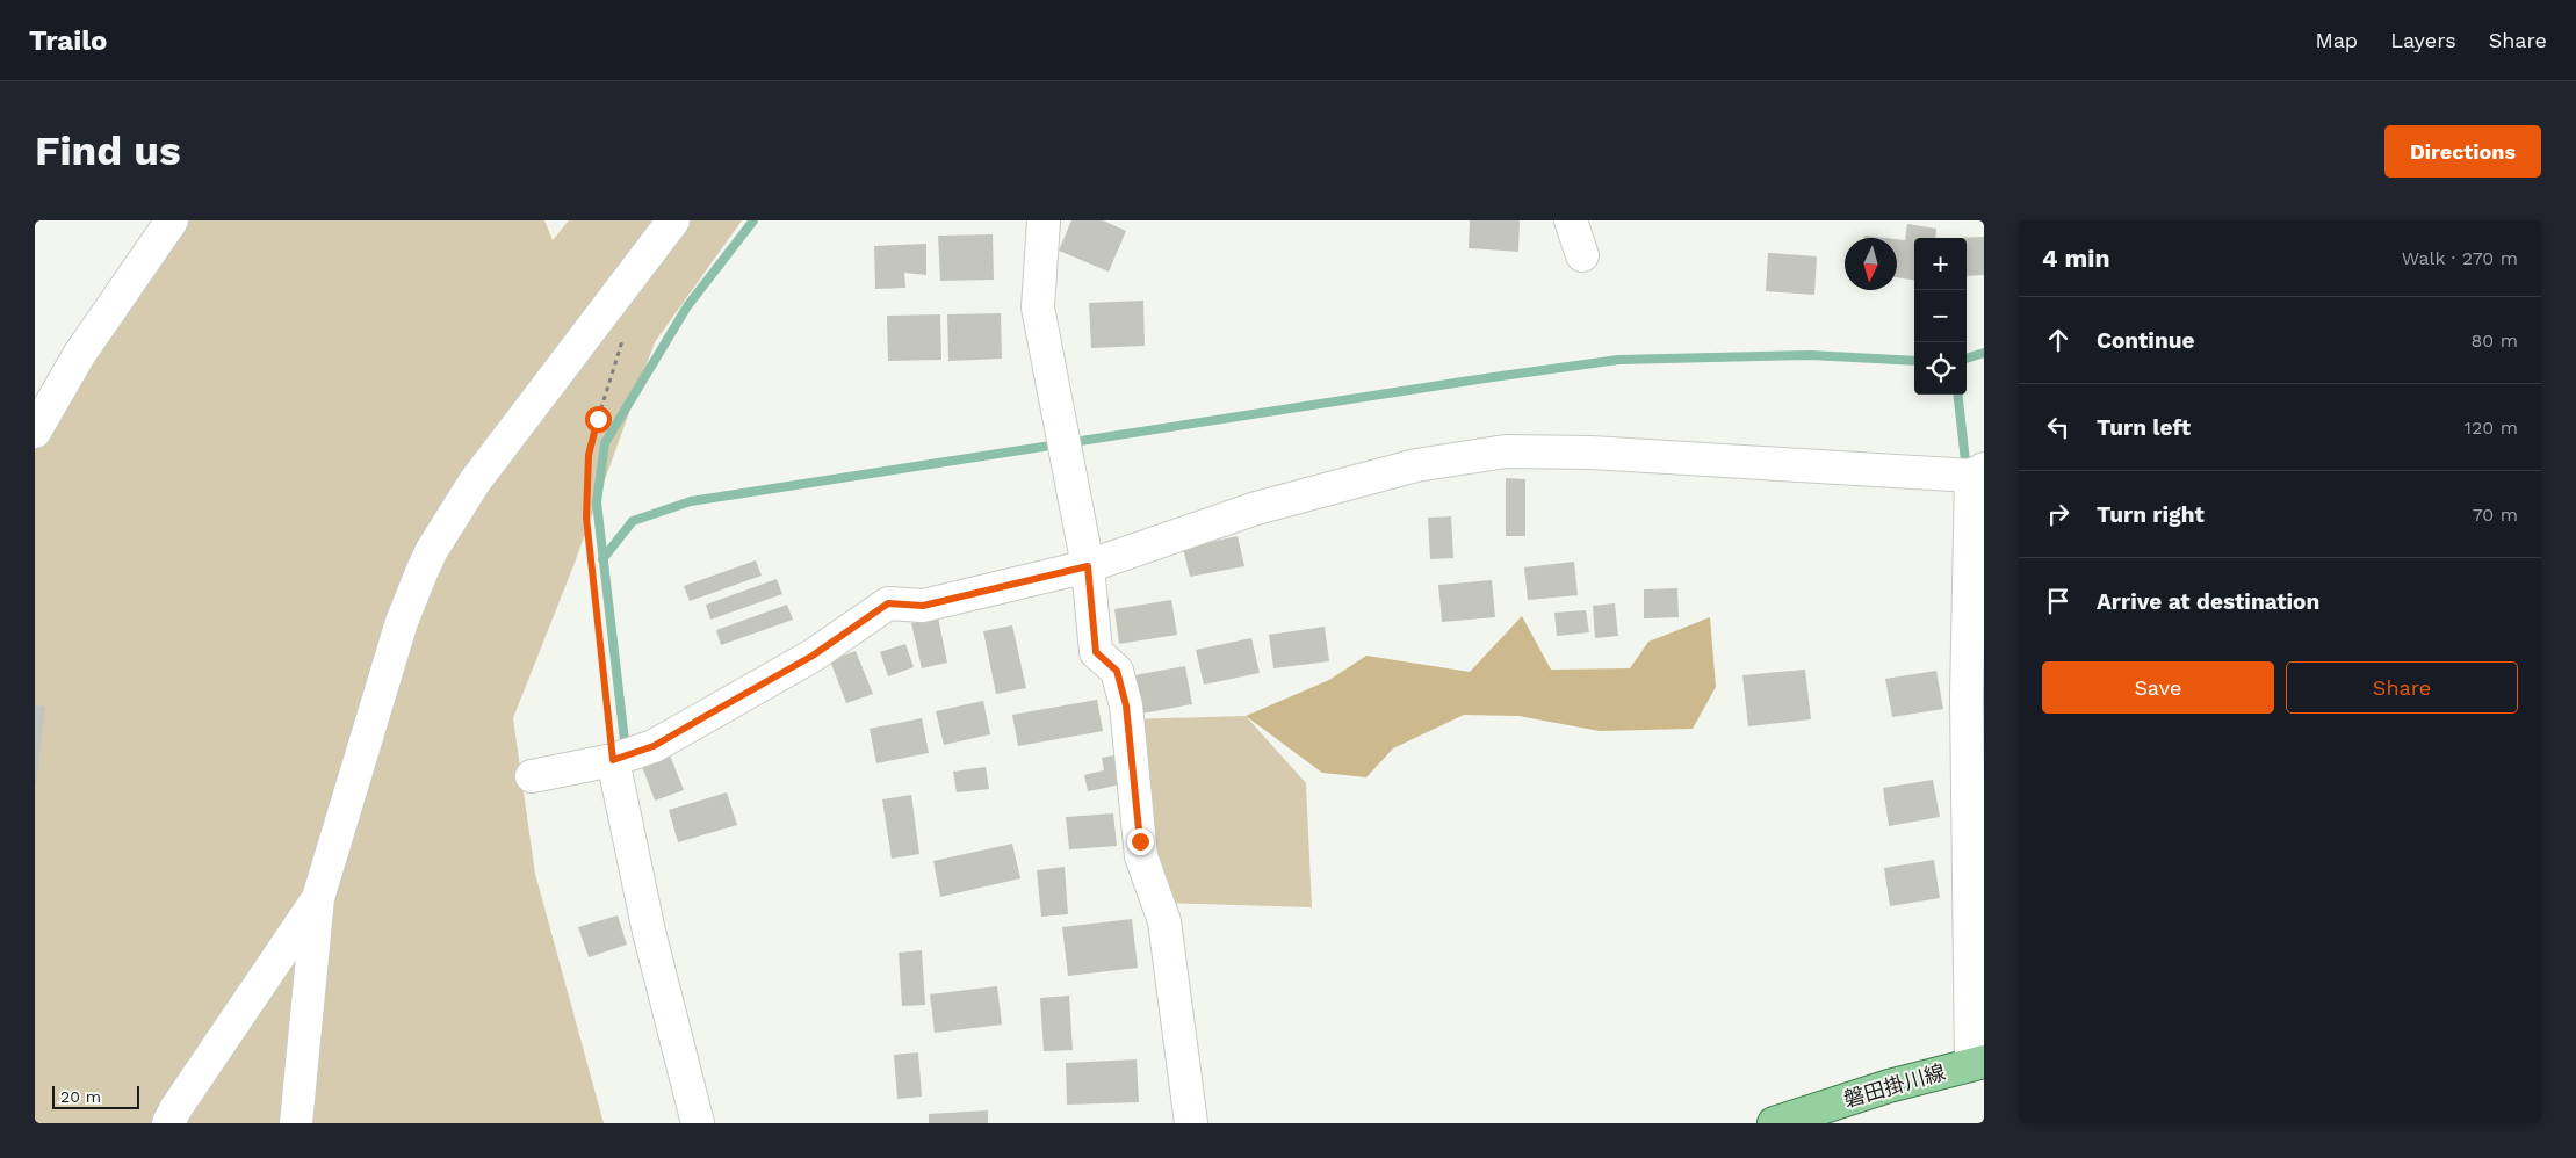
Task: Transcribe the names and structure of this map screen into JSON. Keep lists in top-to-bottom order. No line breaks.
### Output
{"streets":{"main road":["磐田掛川線"]},"scale_bar":"20 m","north":"bottom","page":{"header":"Trailo","nav":["Map","Layers","Share"],"buttons":["Directions",["Save","Share"]],"title":"Find us","heading":["4 min","Walk · 270 m"],"map_buttons":["+","−"],"list":[["Continue","80 m"],["Turn left","120 m"],["Turn right","70 m"],"Arrive at destination"],"scale":"20 m"}}
